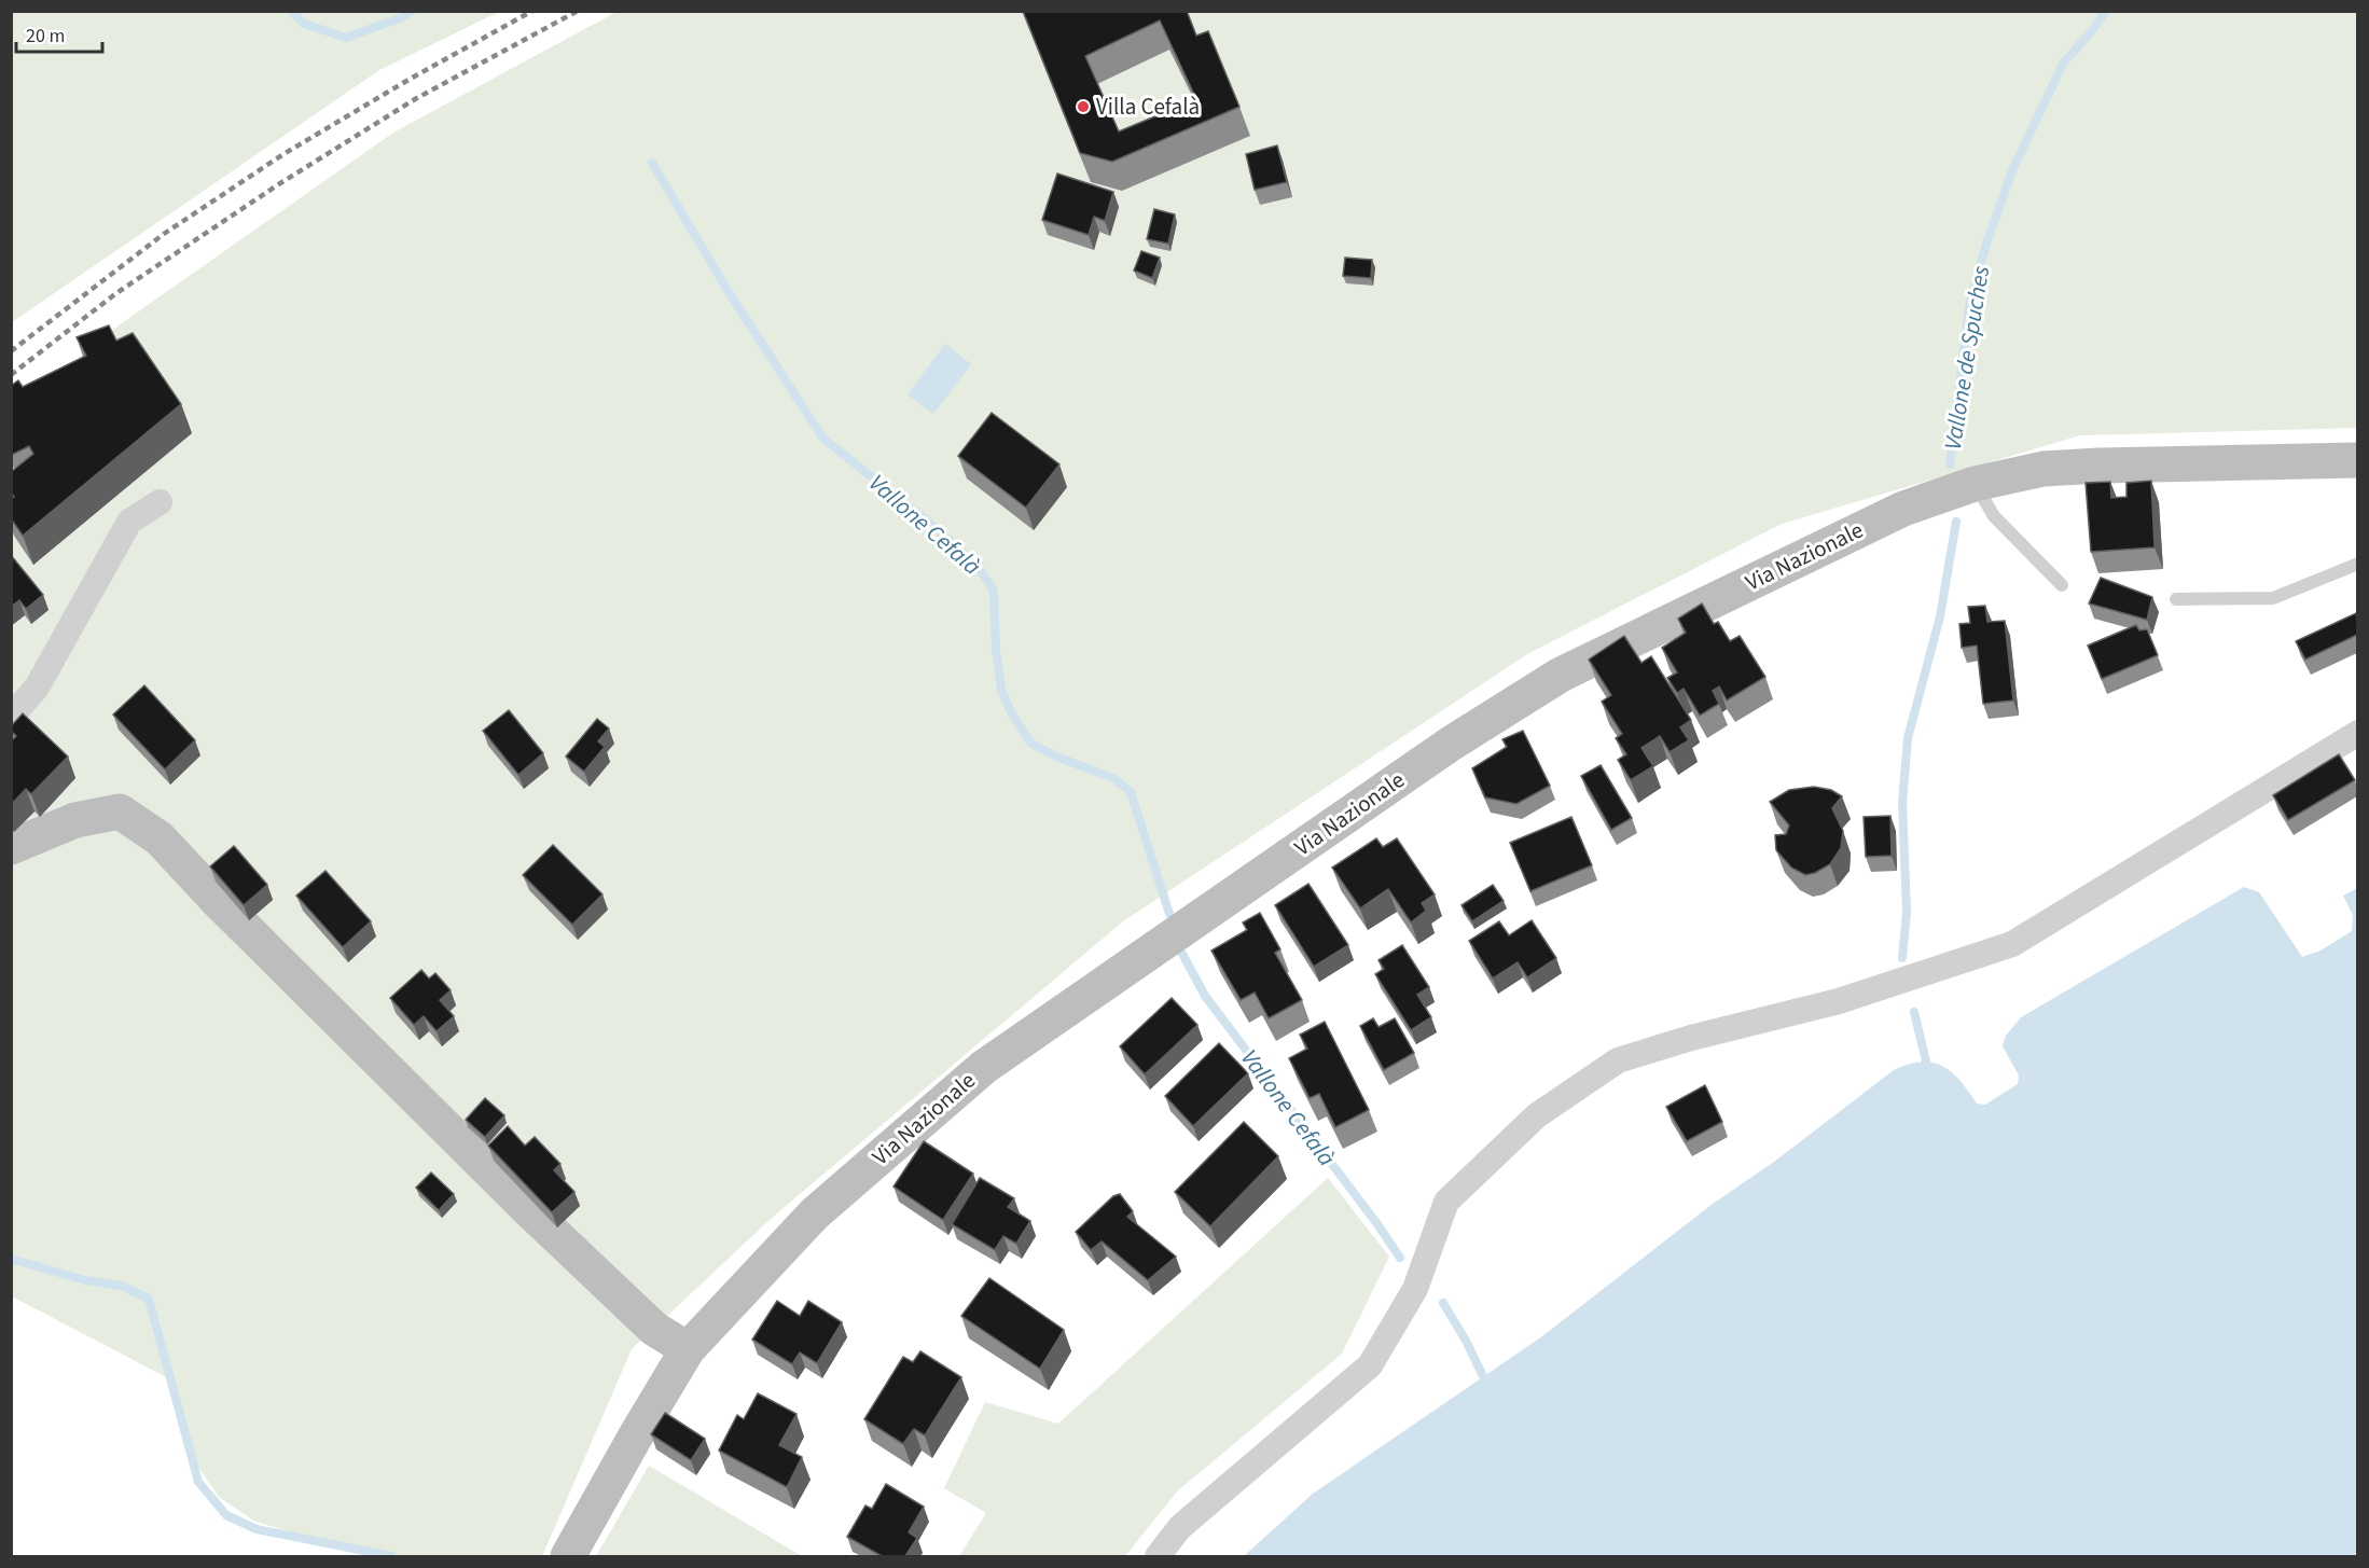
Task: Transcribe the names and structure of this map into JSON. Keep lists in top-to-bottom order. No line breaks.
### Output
{"streets":{"main road":["Via Nazionale"]},"water":["Vallone de Spuches","Vallone Cefalà"],"places":["Villa Cefalà"],"scale_bar":"20 m"}
